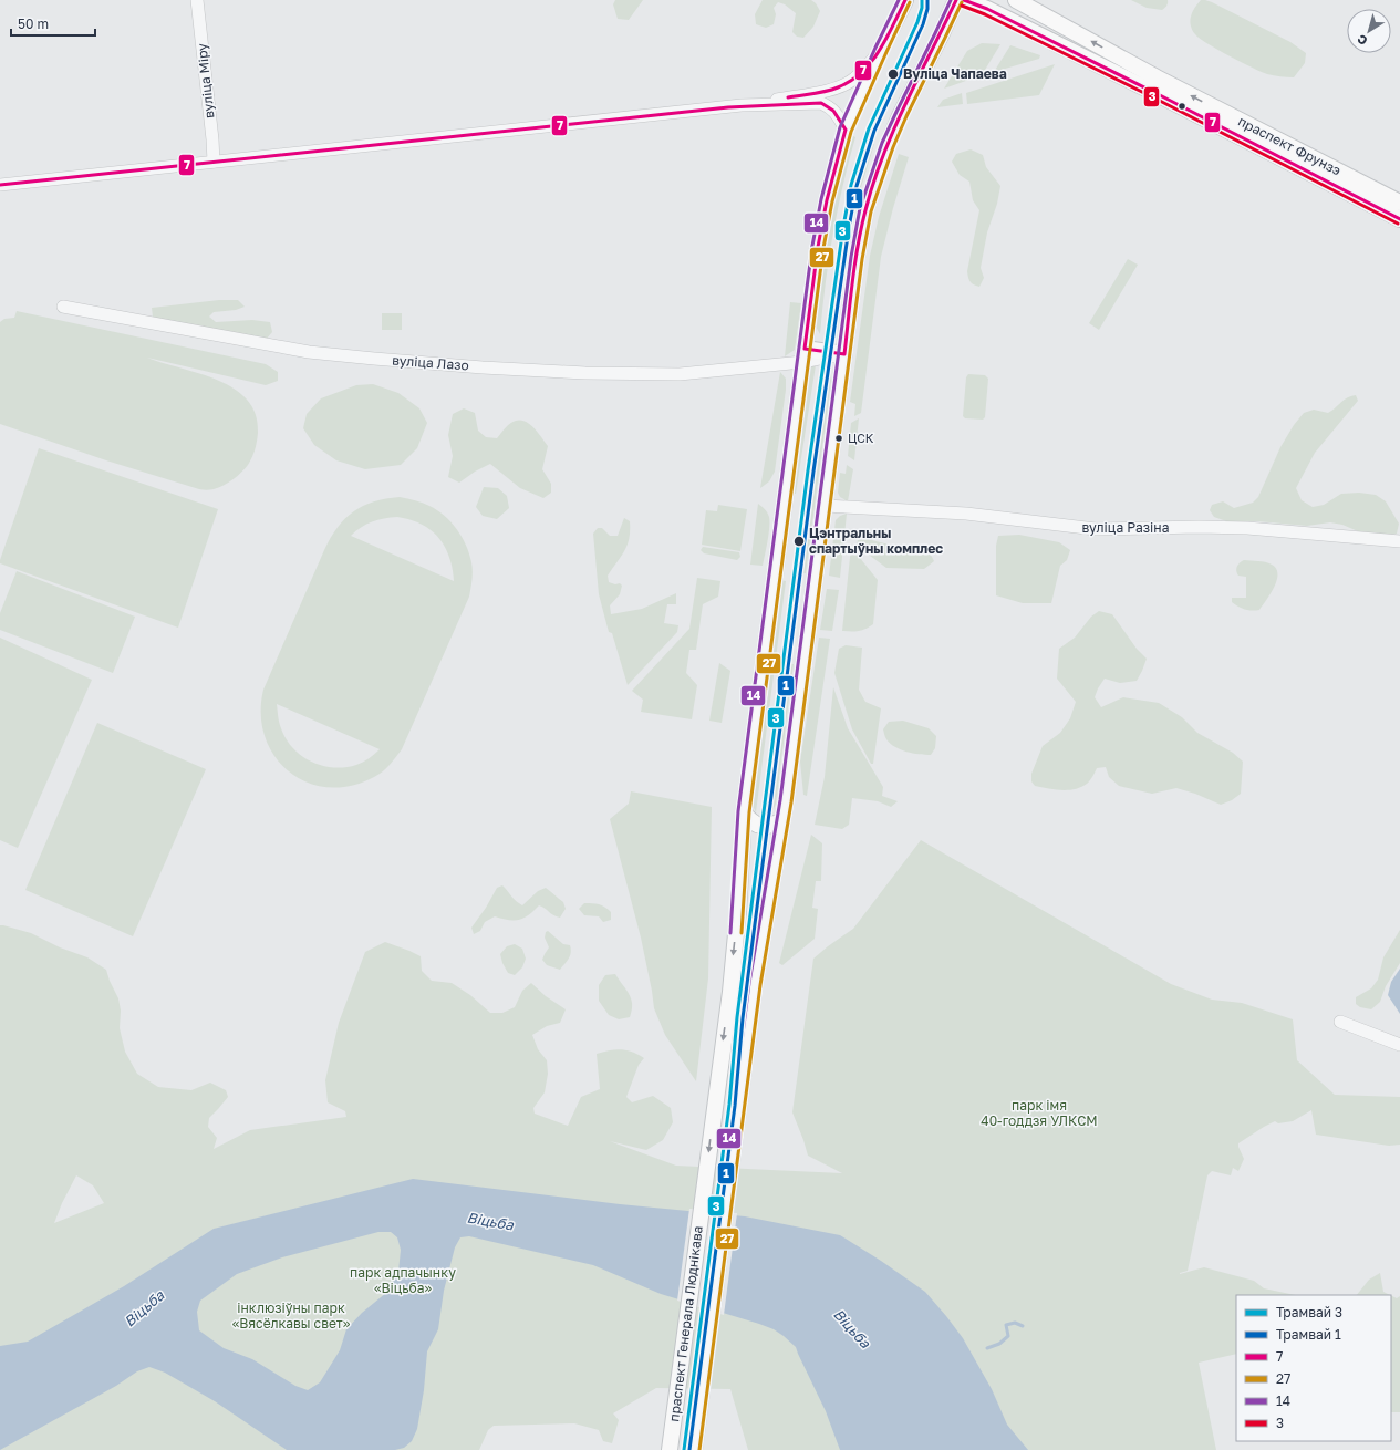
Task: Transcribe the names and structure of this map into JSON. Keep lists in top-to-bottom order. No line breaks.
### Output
{"streets":{"main road":["праспект Фрунзэ","праспект Генерала Люднікава"],"street":["вуліца Міру","вуліца Лазо","вуліца Разіна"]},"crossings":[["вуліца Лазо","праспект Генерала Люднікава"],["вуліца Разіна","праспект Генерала Люднікава"]],"water":["Віцьба"],"parks":["парк імя 40-годдзя УЛКСМ","парк адпачынку «Віцьба»","інклюзіўны парк «Вясёлкавы свет»"],"places":["Вуліца Чапаева","ЦСК","Цэнтральны спартыўны комплес"],"lines":["tram line 3","tram line 1","transit line 7","transit line 14","transit line 27","transit line 3"],"legend":["Трамвай 3","Трамвай 1","7","27","14","3"],"scale_bar":"50 m","north":"bottom left"}
